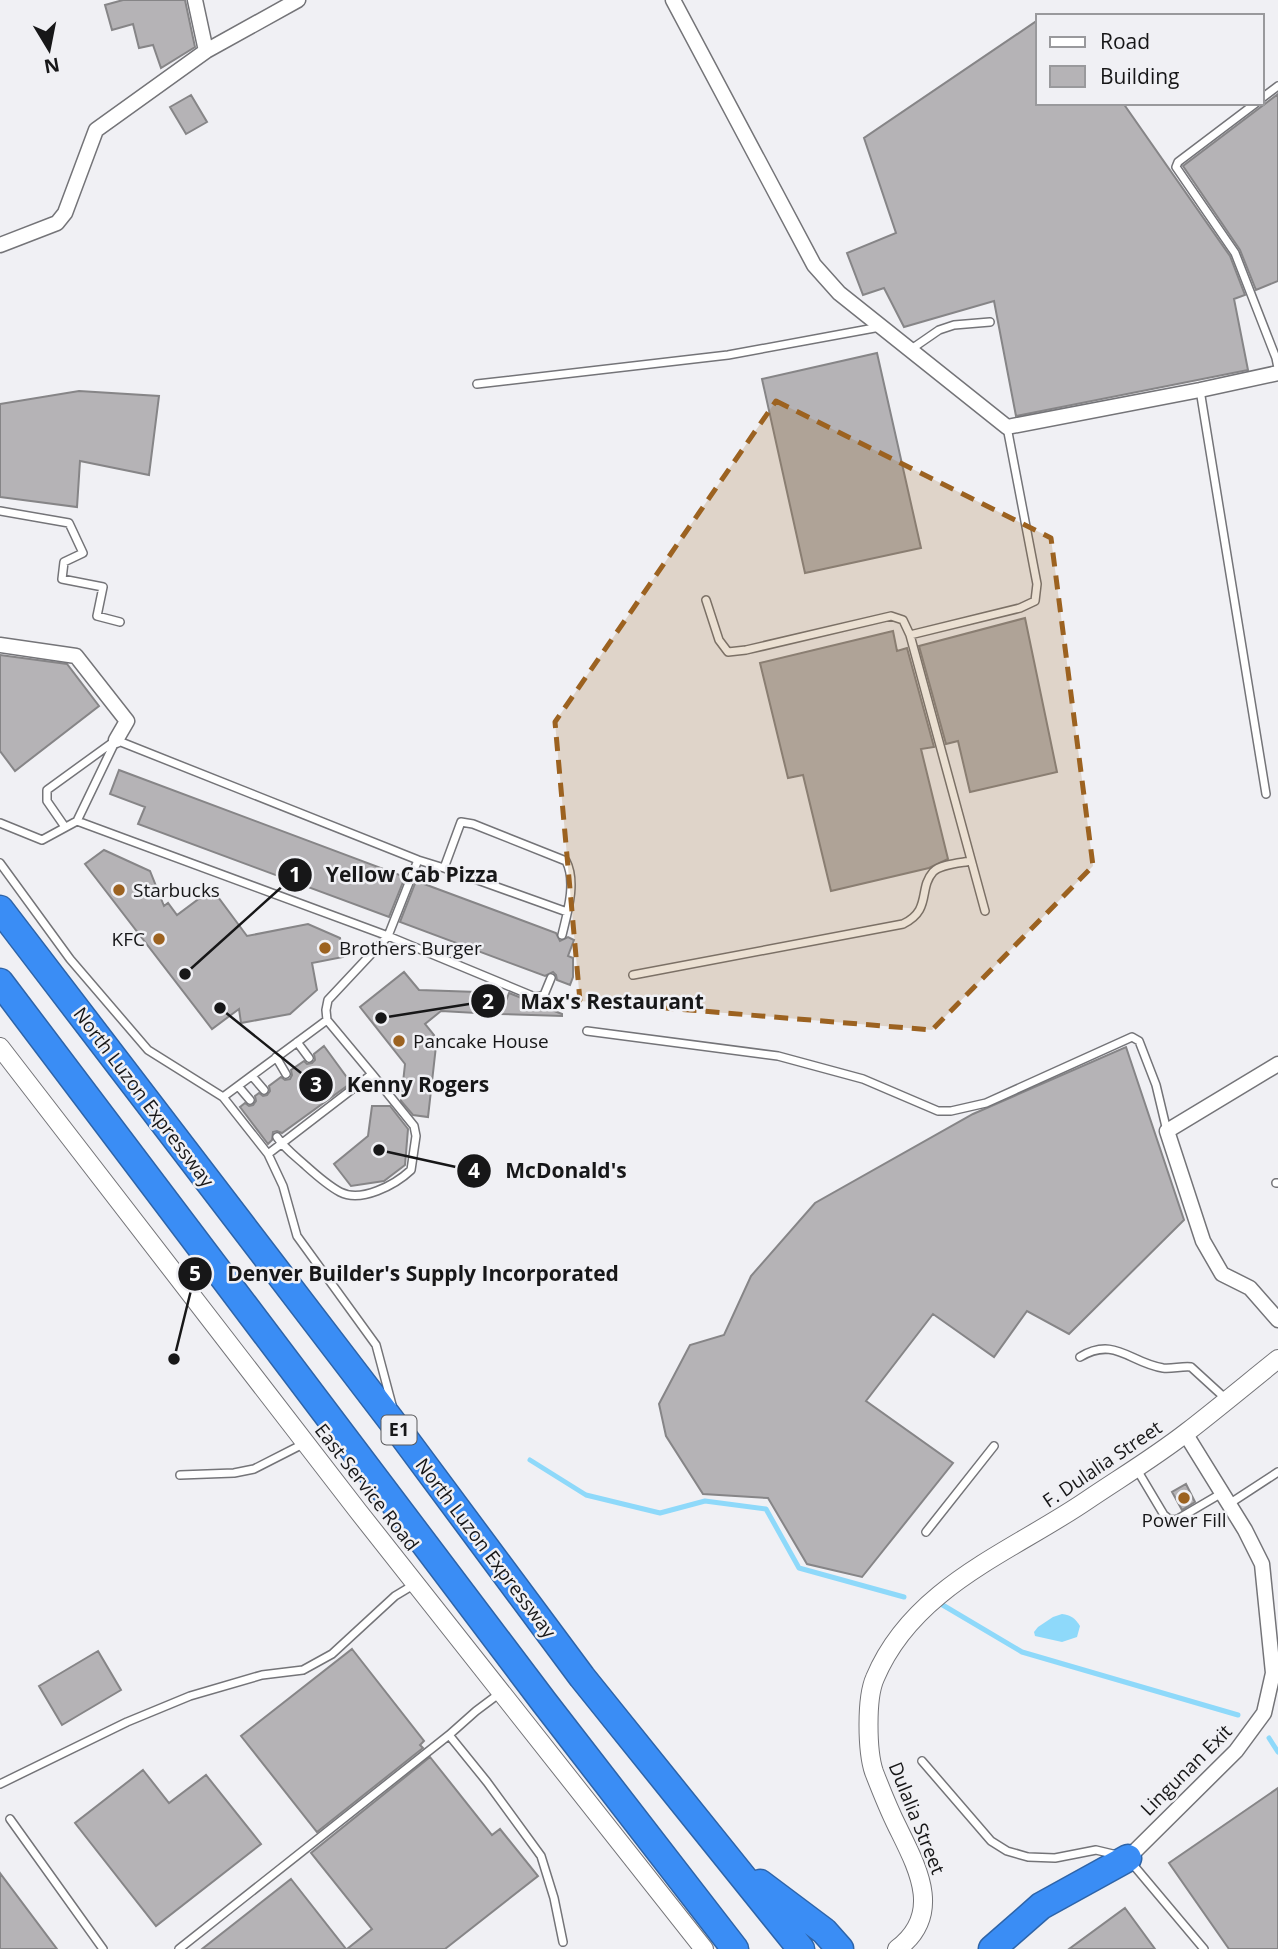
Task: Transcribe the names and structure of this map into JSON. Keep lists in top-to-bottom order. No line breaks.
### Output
{"streets":{"highway":["North Luzon Expressway","E1"],"street":["F. Dulalia Street","East Service Road","Lingunan Exit","Dulalia Street"]},"crossings":[["F. Dulalia Street","Lingunan Exit"],["F. Dulalia Street","Dulalia Street"]],"places":["Starbucks","KFC","Brothers Burger","Yellow Cab Pizza","Kenny Rogers","Max's Restaurant","Pancake House","McDonald's","Denver Builder's Supply Incorporated","Power Fill"],"legend":["Road","Building"],"north":"bottom"}
